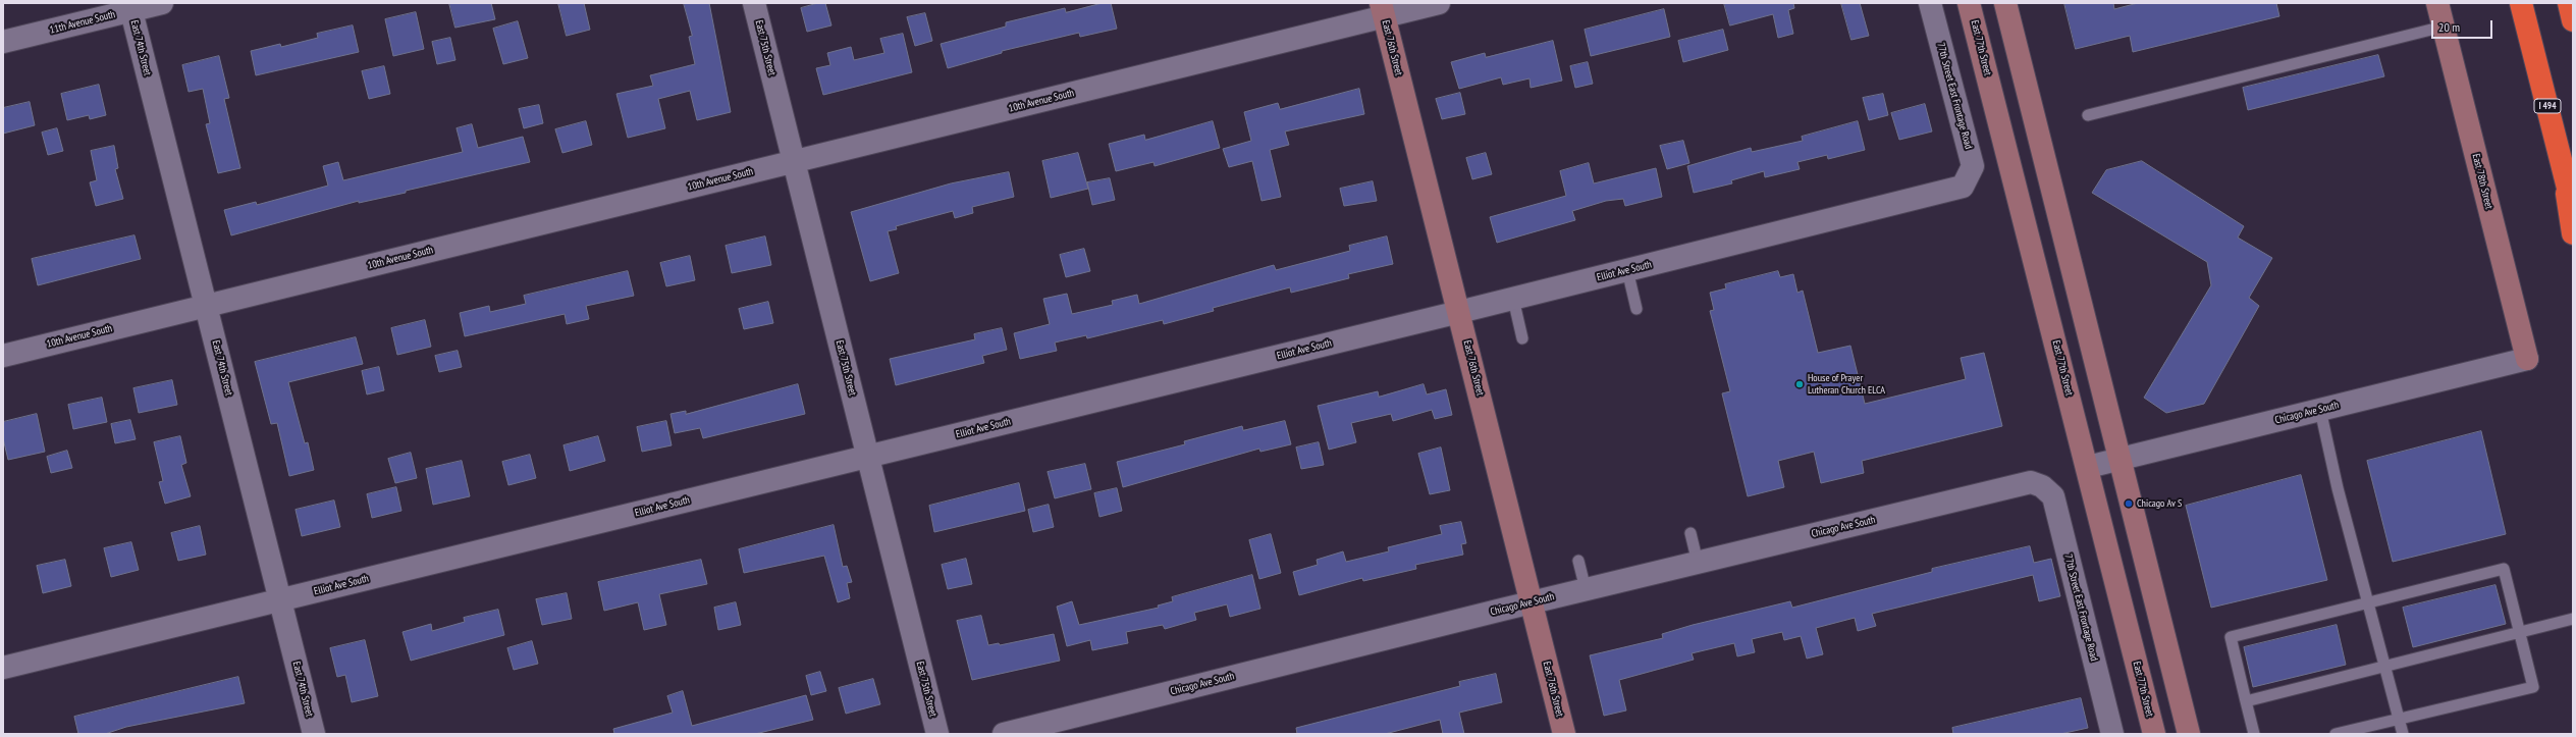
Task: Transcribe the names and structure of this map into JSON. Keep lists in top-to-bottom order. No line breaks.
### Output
{"streets":{"highway":["I 494"],"street":["11th Avenue South","East 74th Street","East 75th Street","East 76th Street","East 77th Street","77th Street East Frontage Road","10th Avenue South","East 78th Street","Elliot Ave South","Chicago Ave South"]},"crossings":[["11th Avenue South","East 74th Street"],["East 74th Street","10th Avenue South"],["East 74th Street","Elliot Ave South"],["East 75th Street","10th Avenue South"],["East 75th Street","Elliot Ave South"],["East 76th Street","10th Avenue South"],["East 76th Street","Elliot Ave South"],["East 76th Street","Chicago Ave South"],["East 77th Street","Chicago Ave South"],["77th Street East Frontage Road","Elliot Ave South"],["77th Street East Frontage Road","Chicago Ave South"],["East 78th Street","Chicago Ave South"]],"places":["House of Prayer Lutheran Church ELCA","Chicago Av S"],"scale_bar":"20 m"}
